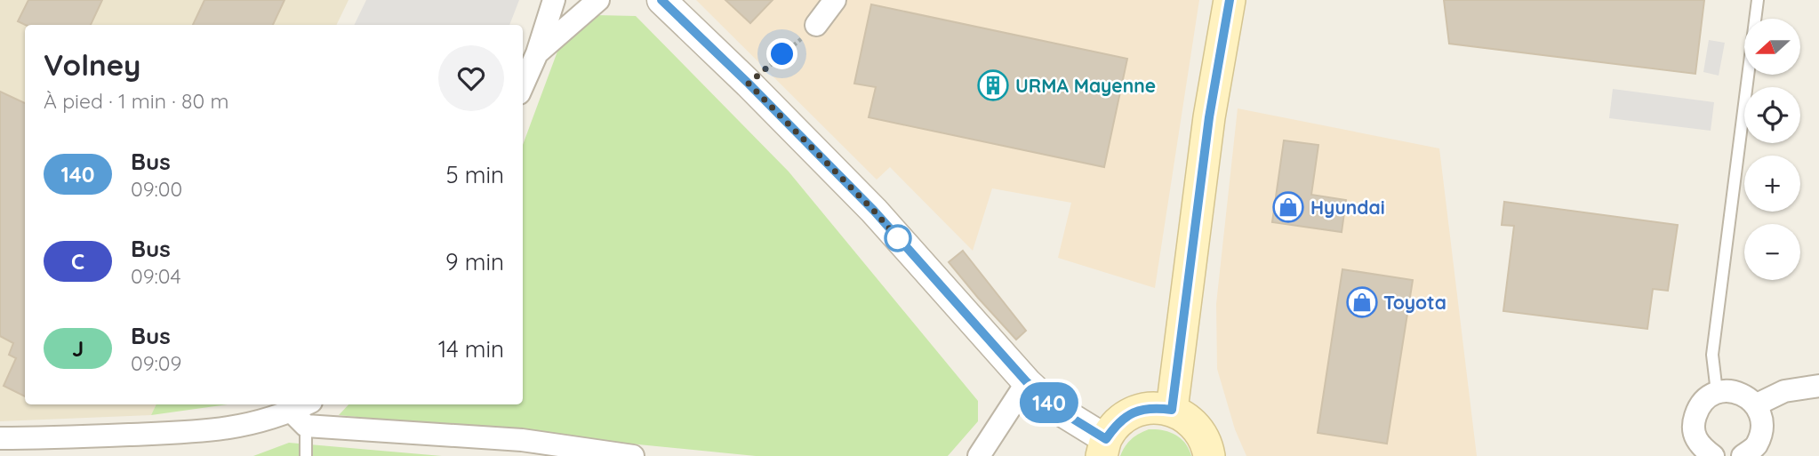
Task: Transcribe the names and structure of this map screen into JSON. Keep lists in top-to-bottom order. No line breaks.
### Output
{"places":{"building":["URMA Mayenne"],"shop":["Hyundai","Toyota"]},"lines":["bus line 140"],"north":"left","page":{"on_map":"140","map_buttons":["+","−"],"heading":["Volney","À pied · 1 min · 80 m"],"list":[{"mark":"140","name":"Bus","note":"09:00","value":"5 min"},{"mark":"C","name":"Bus","note":"09:04","value":"9 min"},{"mark":"J","name":"Bus","note":"09:09","value":"14 min"}]}}
